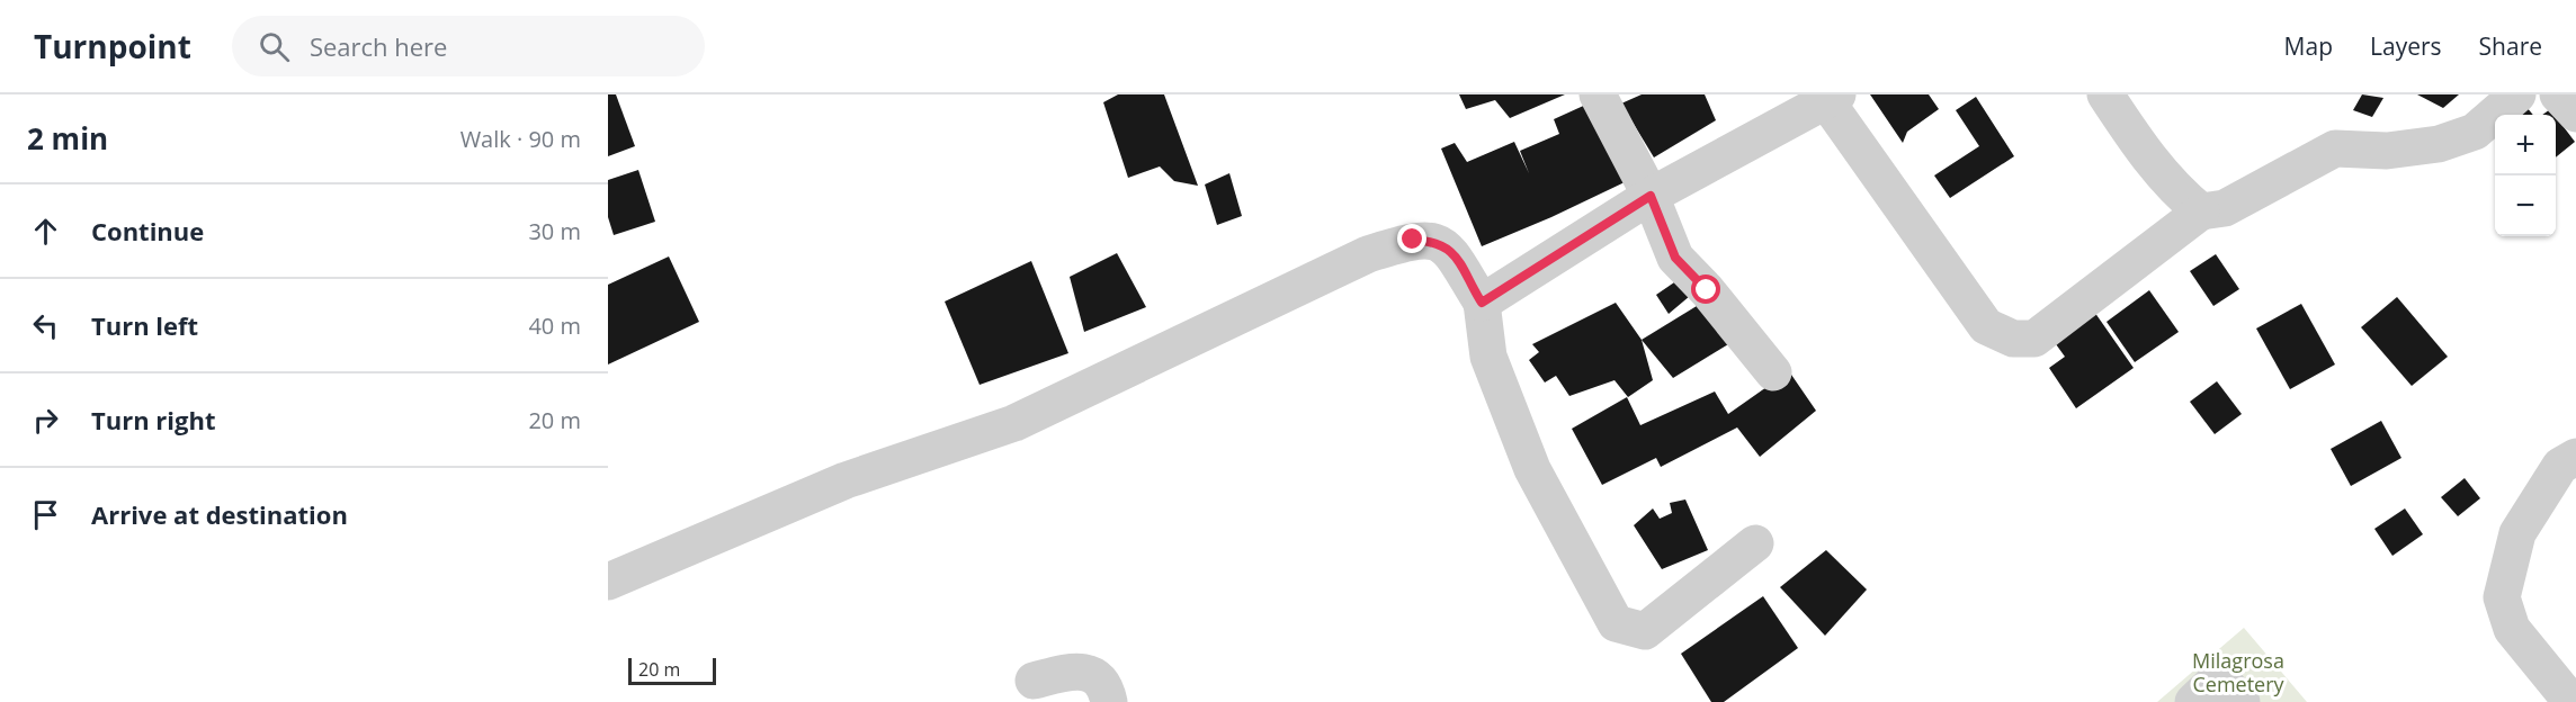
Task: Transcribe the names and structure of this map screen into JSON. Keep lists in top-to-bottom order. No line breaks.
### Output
{"parks":["Milagrosa Cemetery"],"scale_bar":"20 m","page":{"header":"Turnpoint","search":"Search here","nav":["Map","Layers","Share"],"heading":["2 min","Walk · 90 m"],"map_buttons":["+","−"],"list":[["Continue","30 m"],["Turn left","40 m"],["Turn right","20 m"],"Arrive at destination"],"scale":"20 m"}}
